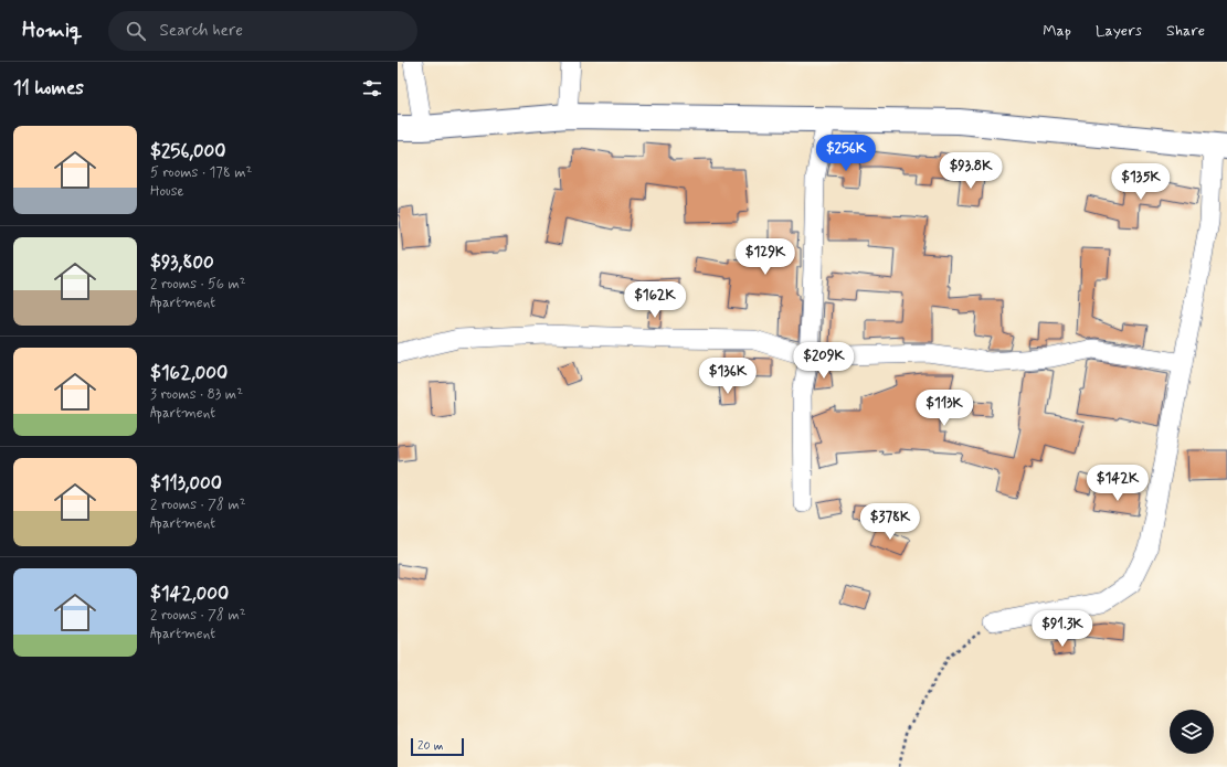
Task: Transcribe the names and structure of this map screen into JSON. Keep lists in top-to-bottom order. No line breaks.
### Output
{"scale_bar":"20 m","page":{"header":"Homiq","search":"Search here","nav":["Map","Layers","Share"],"heading":"11 homes","list":[{"name":"$256,000","note":"5 rooms · 178 m² · House"},{"name":"$93,800","note":"2 rooms · 56 m² · Apartment"},{"name":"$162,000","note":"3 rooms · 83 m² · Apartment"},{"name":"$113,000","note":"2 rooms · 78 m² · Apartment"},{"name":"$142,000","note":"2 rooms · 78 m² · Apartment"}],"price":["$256K","$93.8K","$135K","$129K","$162K","$209K","$136K","$113K","$142K","$378K","$91.3K"],"scale":"20 m"}}
